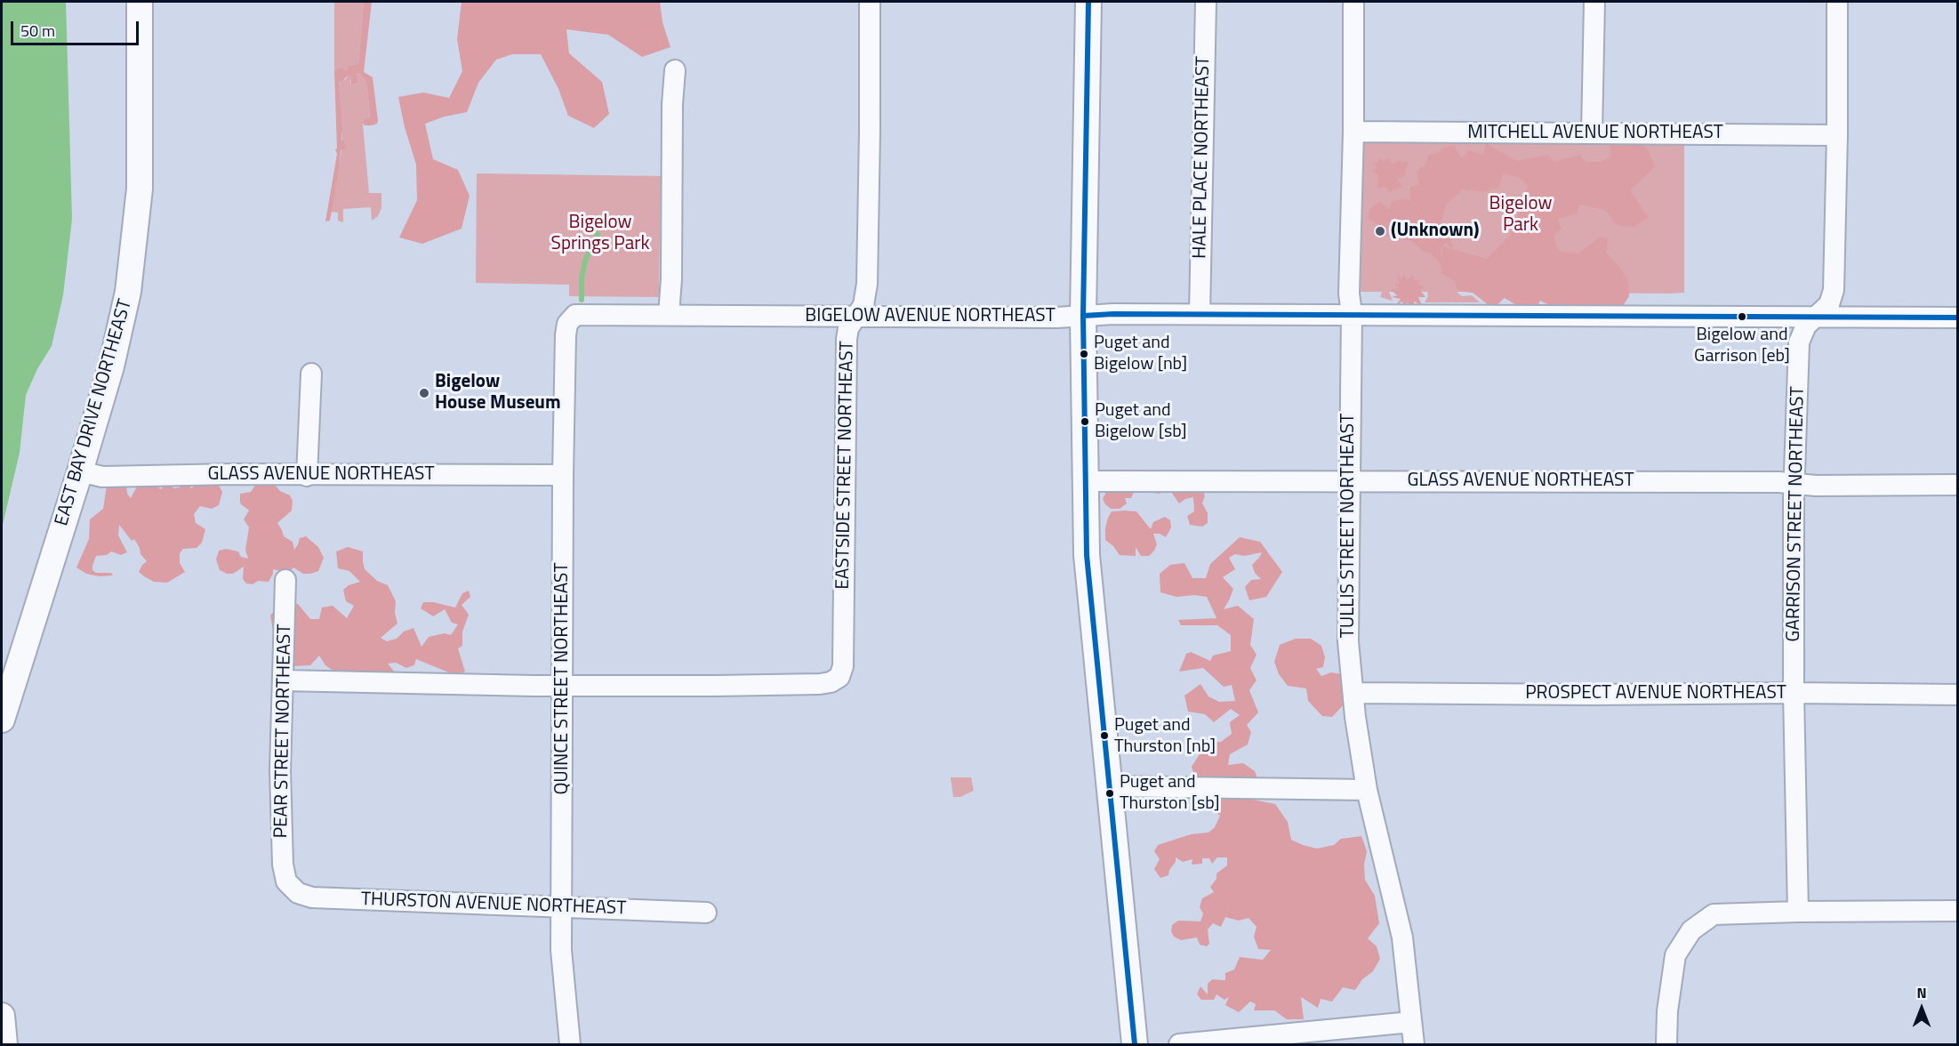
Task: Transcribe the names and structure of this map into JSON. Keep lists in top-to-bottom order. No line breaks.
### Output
{"streets":{"street":["MITCHELL AVENUE NORTHEAST","HALE PLACE NORTHEAST","BIGELOW AVENUE NORTHEAST","EAST BAY DRIVE NORTHEAST","EASTSIDE STREET NORTHEAST","GLASS AVENUE NORTHEAST","GARRISON STREET NORTHEAST","TULLIS STREET NORTHEAST","QUINCE STREET NORTHEAST","PROSPECT AVENUE NORTHEAST","PEAR STREET NORTHEAST","THURSTON AVENUE NORTHEAST"]},"crossings":[["MITCHELL AVENUE NORTHEAST","GARRISON STREET NORTHEAST"],["MITCHELL AVENUE NORTHEAST","TULLIS STREET NORTHEAST"],["HALE PLACE NORTHEAST","BIGELOW AVENUE NORTHEAST"],["BIGELOW AVENUE NORTHEAST","EASTSIDE STREET NORTHEAST"],["BIGELOW AVENUE NORTHEAST","GARRISON STREET NORTHEAST"],["BIGELOW AVENUE NORTHEAST","TULLIS STREET NORTHEAST"],["BIGELOW AVENUE NORTHEAST","QUINCE STREET NORTHEAST"],["EAST BAY DRIVE NORTHEAST","GLASS AVENUE NORTHEAST"],["EASTSIDE STREET NORTHEAST","QUINCE STREET NORTHEAST"],["GLASS AVENUE NORTHEAST","GARRISON STREET NORTHEAST"],["GLASS AVENUE NORTHEAST","TULLIS STREET NORTHEAST"],["GLASS AVENUE NORTHEAST","QUINCE STREET NORTHEAST"],["GARRISON STREET NORTHEAST","PROSPECT AVENUE NORTHEAST"],["TULLIS STREET NORTHEAST","PROSPECT AVENUE NORTHEAST"],["QUINCE STREET NORTHEAST","THURSTON AVENUE NORTHEAST"],["PEAR STREET NORTHEAST","THURSTON AVENUE NORTHEAST"]],"parks":["Bigelow Park","Bigelow Springs Park"],"places":["(Unknown)","Bigelow and Garrison [eb]","Puget and Bigelow [nb]","Bigelow House Museum","Puget and Bigelow [sb]","Puget and Thurston [nb]","Puget and Thurston [sb]"],"scale_bar":"50 m","north":"top"}
